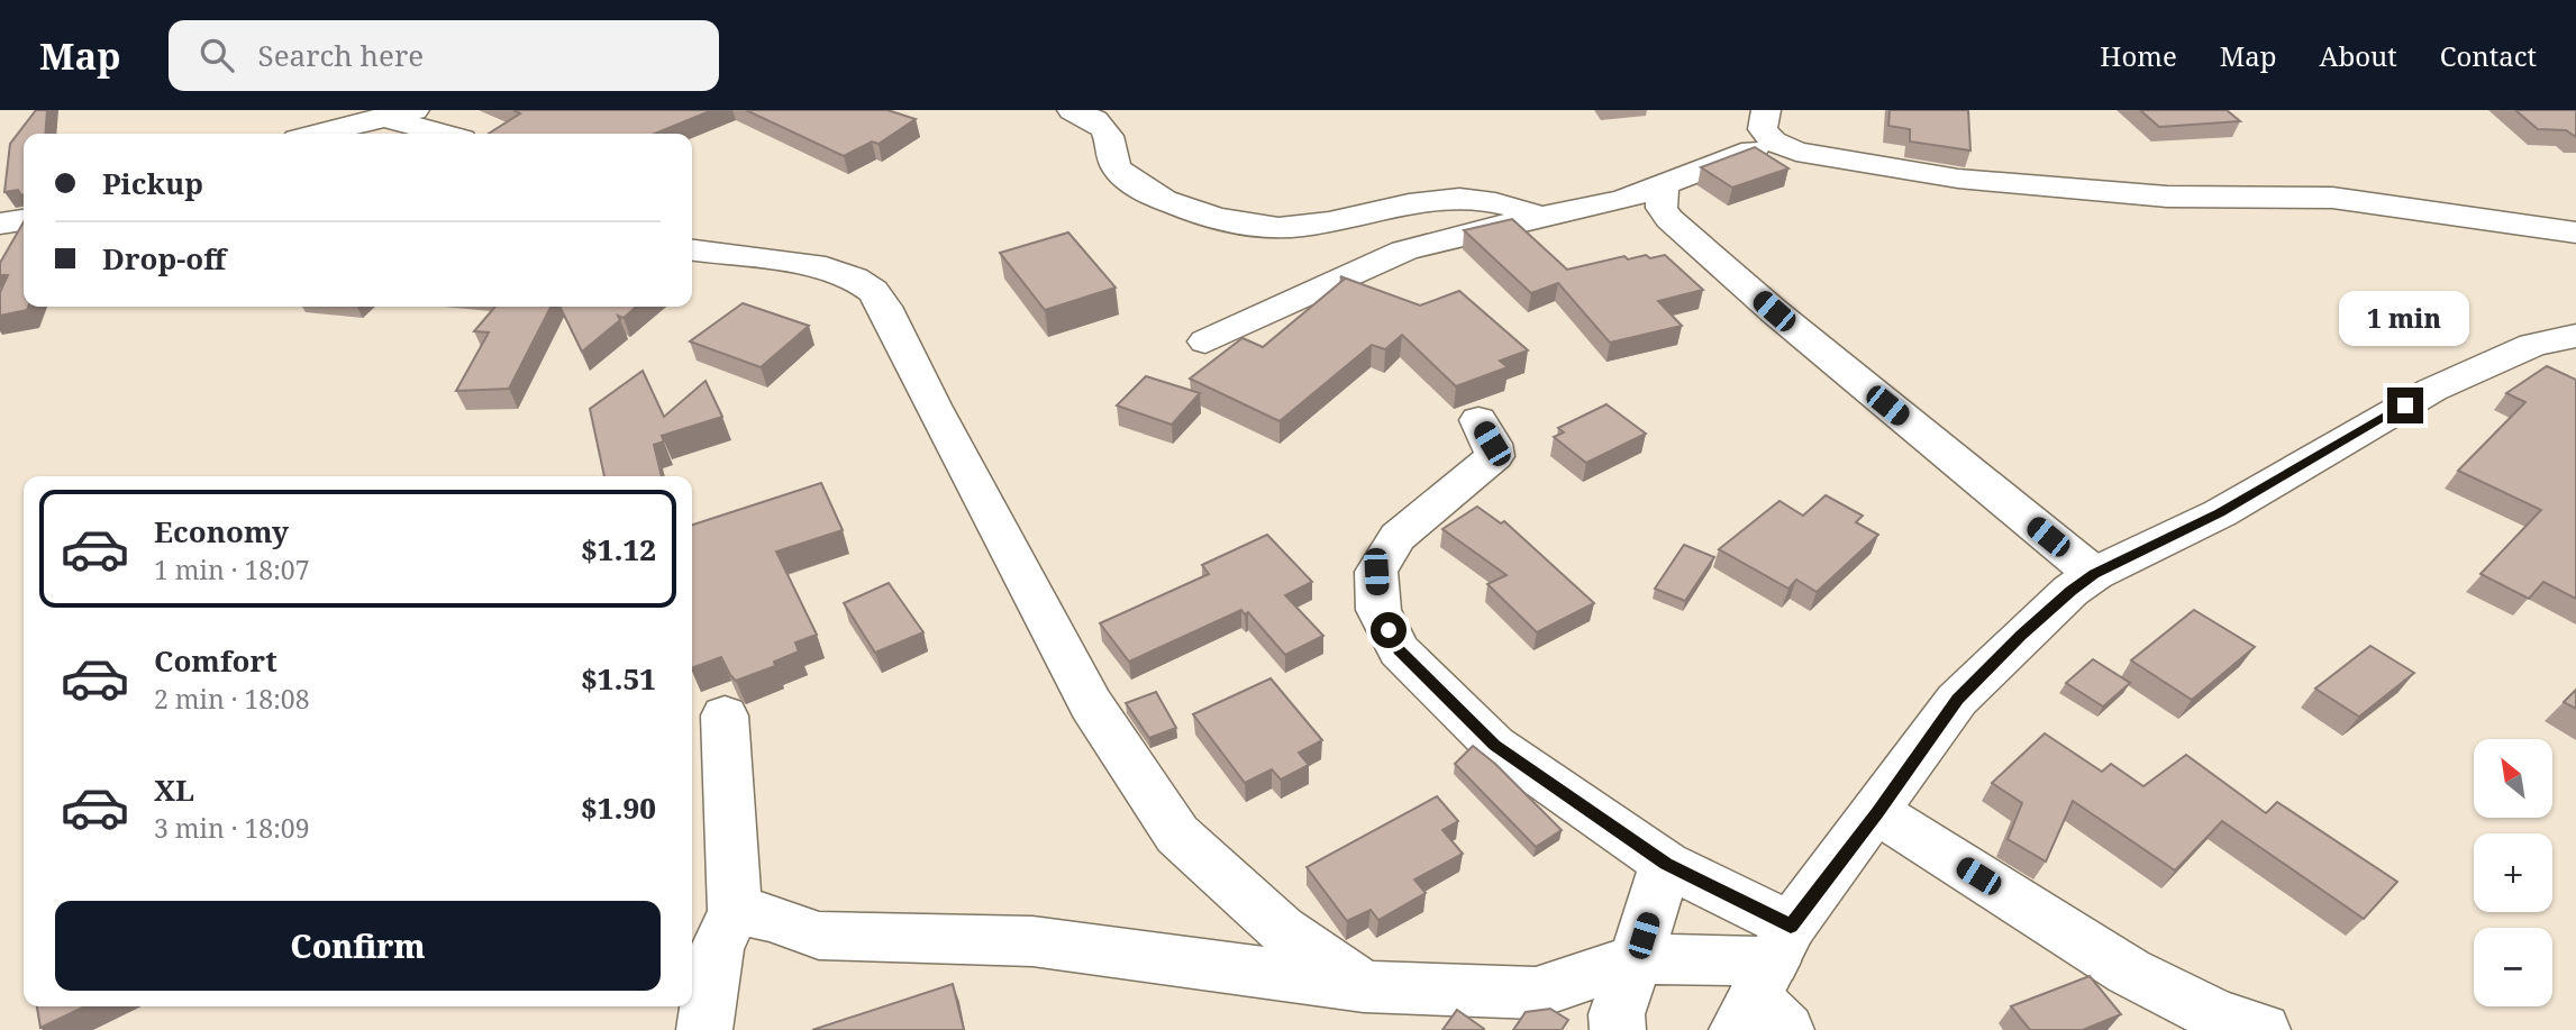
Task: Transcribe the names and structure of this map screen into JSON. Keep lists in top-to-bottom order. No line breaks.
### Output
{"north":"top left","page":{"header":"Map","search":"Search here","nav":["Home","Map","About","Contact"],"banner":["Pickup","Drop-off"],"bubble":"1 min","list":[{"name":"Economy","note":"1 min · 18:07","value":"$1.12"},{"name":"Comfort","note":"2 min · 18:08","value":"$1.51"},{"name":"XL","note":"3 min · 18:09","value":"$1.90"}],"map_buttons":["+","−"],"buttons":"Confirm"}}
